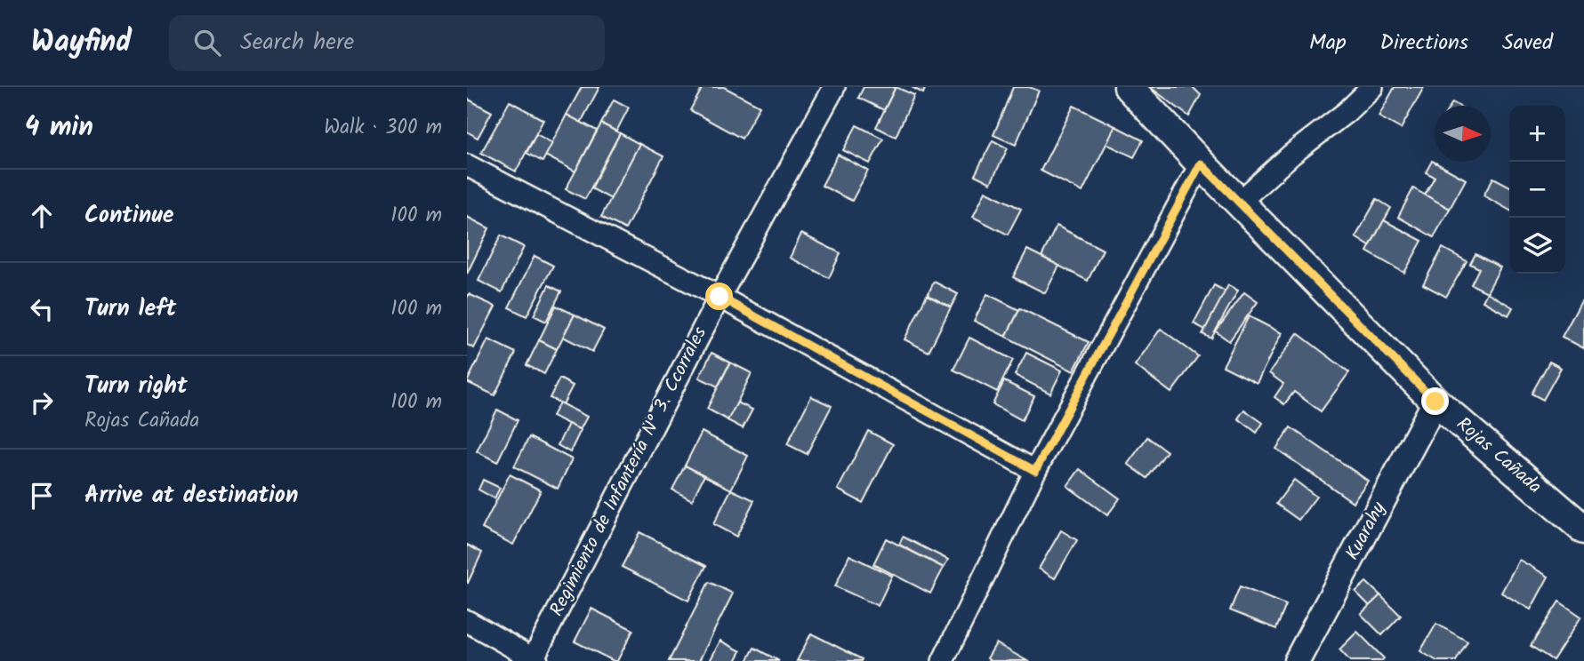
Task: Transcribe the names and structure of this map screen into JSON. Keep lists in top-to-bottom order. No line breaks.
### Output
{"streets":{"main road":["Rojas Cañada"],"street":["Regimiento de Infantería N° 3. Ccorrales","Kuarahy"]},"crossings":[["Rojas Cañada","Kuarahy"]],"north":"right","page":{"header":"Wayfind","search":"Search here","nav":["Map","Directions","Saved"],"heading":["4 min","Walk · 300 m"],"map_buttons":["+","−"],"list":[["Continue","100 m"],["Turn left","100 m"],["Turn right","Rojas Cañada","100 m"],"Arrive at destination"]}}
